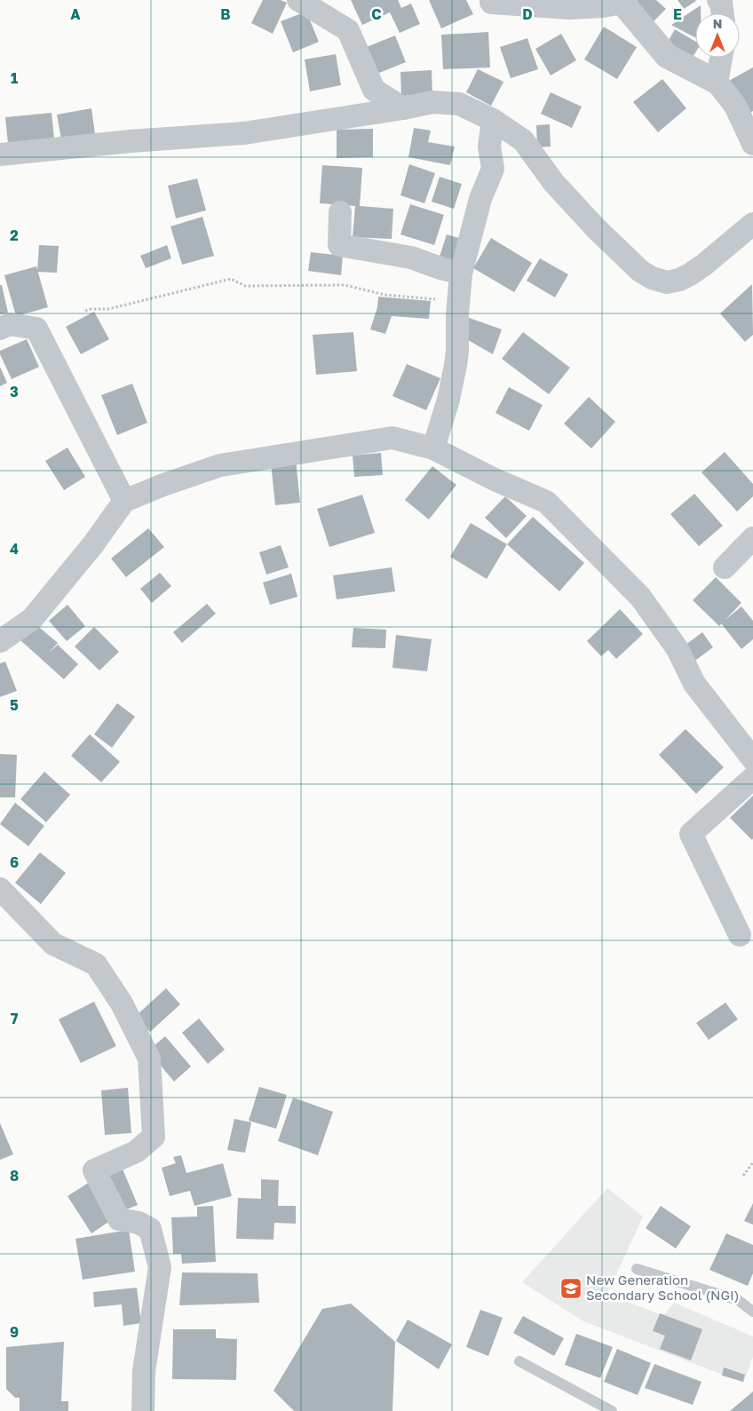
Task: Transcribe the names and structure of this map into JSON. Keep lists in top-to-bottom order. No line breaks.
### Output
{"places":{"school or university":["New Generation Secondary School (NGI)"]},"north":"top","grid":{"columns":["A","B","C","D","E"],"rows":["1","2","3","4","5","6","7","8","9"]}}
